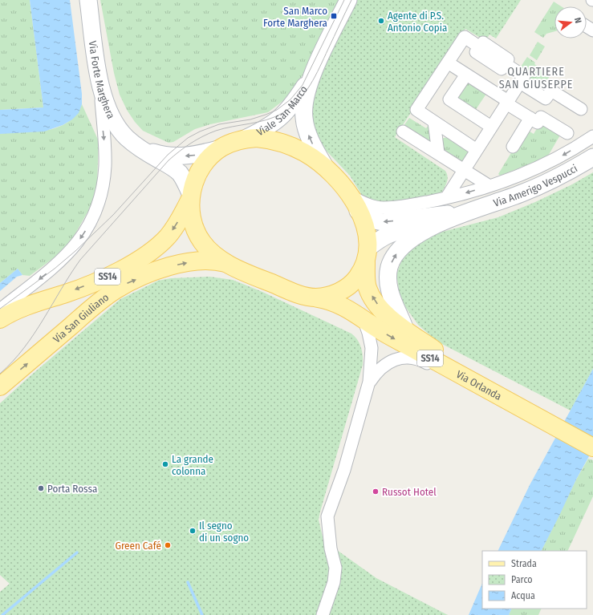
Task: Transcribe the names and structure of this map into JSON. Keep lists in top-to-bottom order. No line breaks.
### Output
{"streets":{"main road":["SS14","Via San Giuliano","Via Orlanda"],"street":["Via Forte Marghera","Viale San Marco","Via Amerigo Vespucci"]},"crossings":[["Via Forte Marghera","Via San Giuliano"],["Viale San Marco","SS14"],["Via Amerigo Vespucci","SS14"],["Via Amerigo Vespucci","Via Orlanda"],["SS14","Via San Giuliano"],["SS14","Via Orlanda"]],"districts":["QUARTIERE SAN GIUSEPPE"],"places":{"transit":["San Marco Forte Marghera"],"other":["Agente di P.S. Antonio Copia","La grande colonna","Porta Rossa","Russot Hotel","Il segno di un sogno","Green Café"]},"legend":["Strada","Parco","Acqua"],"north":"right"}
